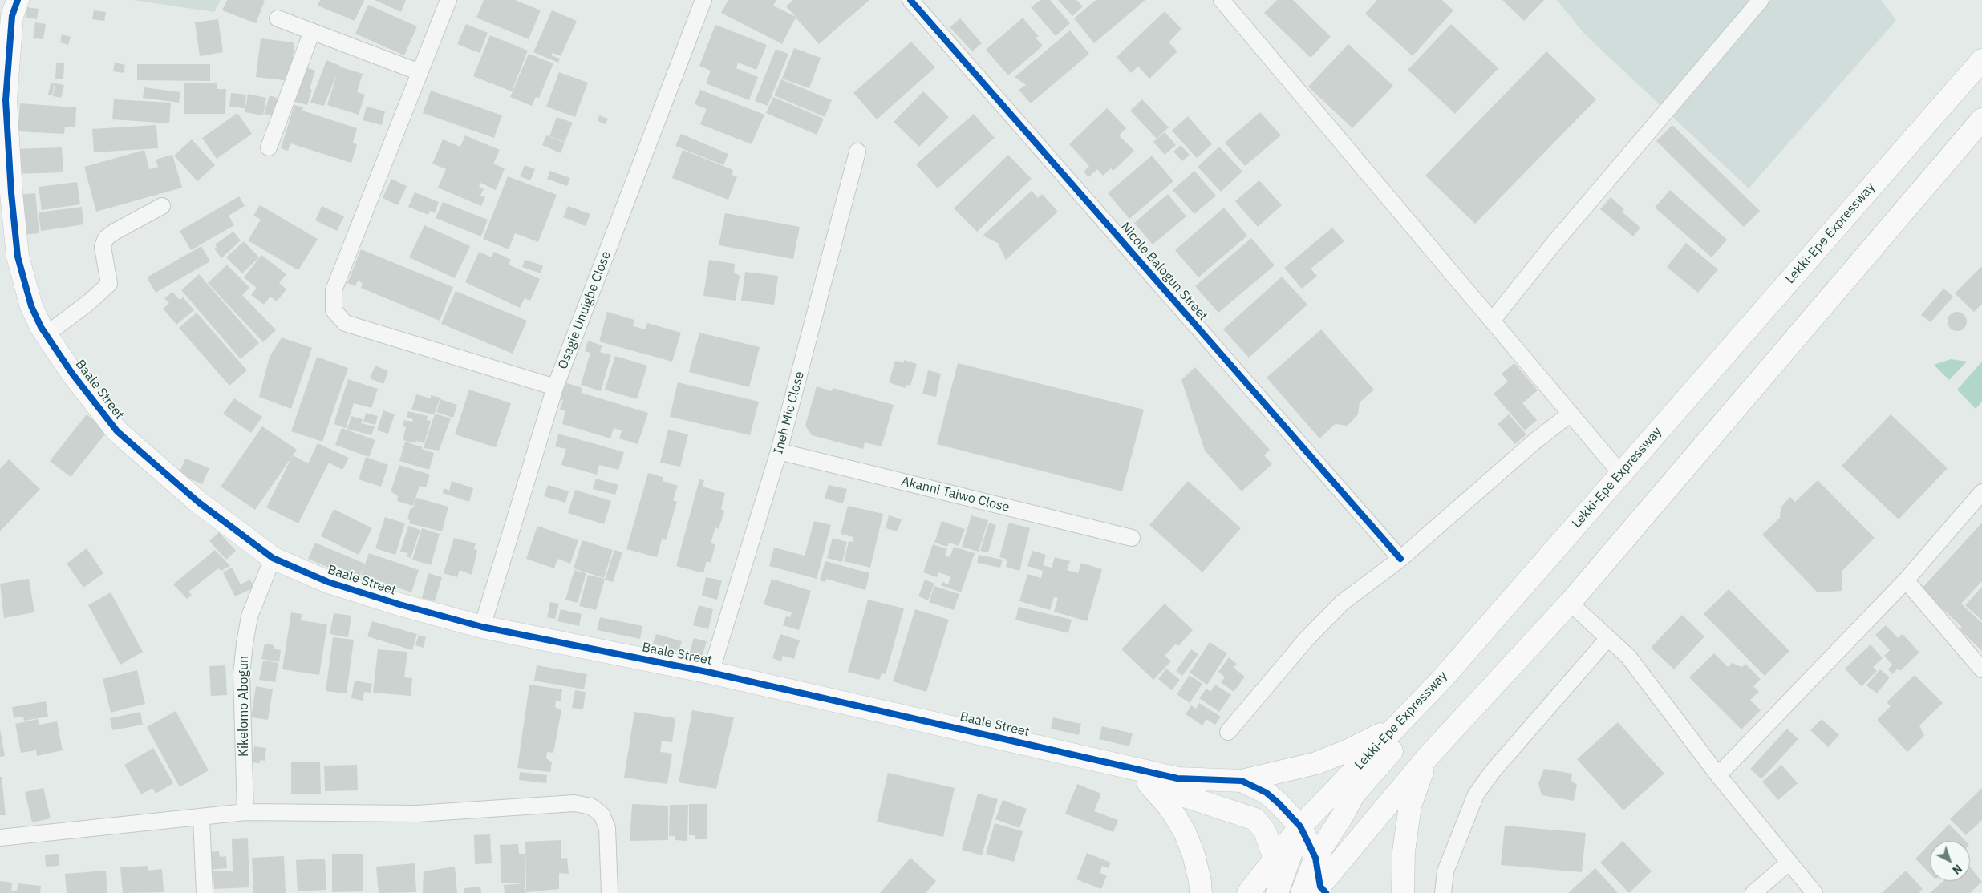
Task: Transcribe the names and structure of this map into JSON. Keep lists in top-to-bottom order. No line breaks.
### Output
{"streets":{"main road":["Lekki-Epe Expressway","Baale Street"],"street":["Nicole Balogun Street","Osagie Unuigbe Close","Ineh Mic Close","Akanni Taiwo Close","Kikelomo Abogun"]},"crossings":[["Osagie Unuigbe Close","Baale Street"],["Baale Street","Ineh Mic Close"],["Baale Street","Kikelomo Abogun"],["Ineh Mic Close","Akanni Taiwo Close"]],"north":"bottom right"}
